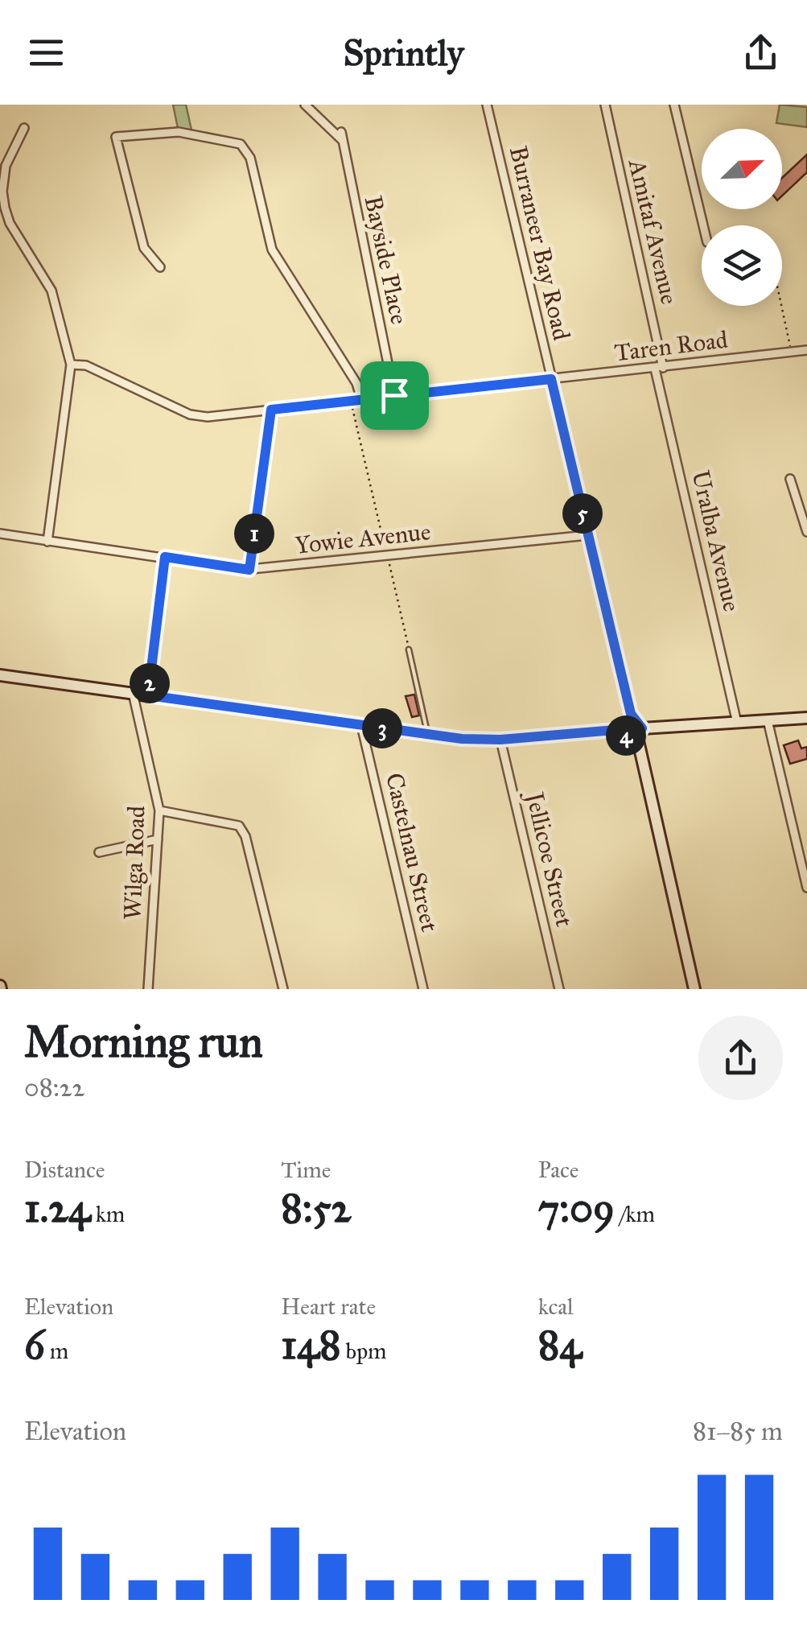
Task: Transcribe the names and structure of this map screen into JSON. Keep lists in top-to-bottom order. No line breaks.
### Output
{"streets":{"street":["Amitaf Avenue","Burraneer Bay Road","Bayside Place","Taren Road","Yowie Avenue","Uralba Avenue","Castelnau Street","Jellicoe Street","Wilga Road"]},"crossings":[["Amitaf Avenue","Taren Road"],["Amitaf Avenue","Uralba Avenue"],["Burraneer Bay Road","Taren Road"],["Burraneer Bay Road","Yowie Avenue"],["Bayside Place","Taren Road"],["Taren Road","Uralba Avenue"]],"north":"top right","page":{"header":"Sprintly","pins":["5","1","2","3","4"],"heading":["Morning run","08:22"],"stats":[["Distance","1.24 km"],["Time","8:52"],["Pace","7:09 /km"],["Elevation","6 m"],["Heart rate","148 bpm"],["kcal","84"]],"chart":["Elevation","81–85 m"]}}
